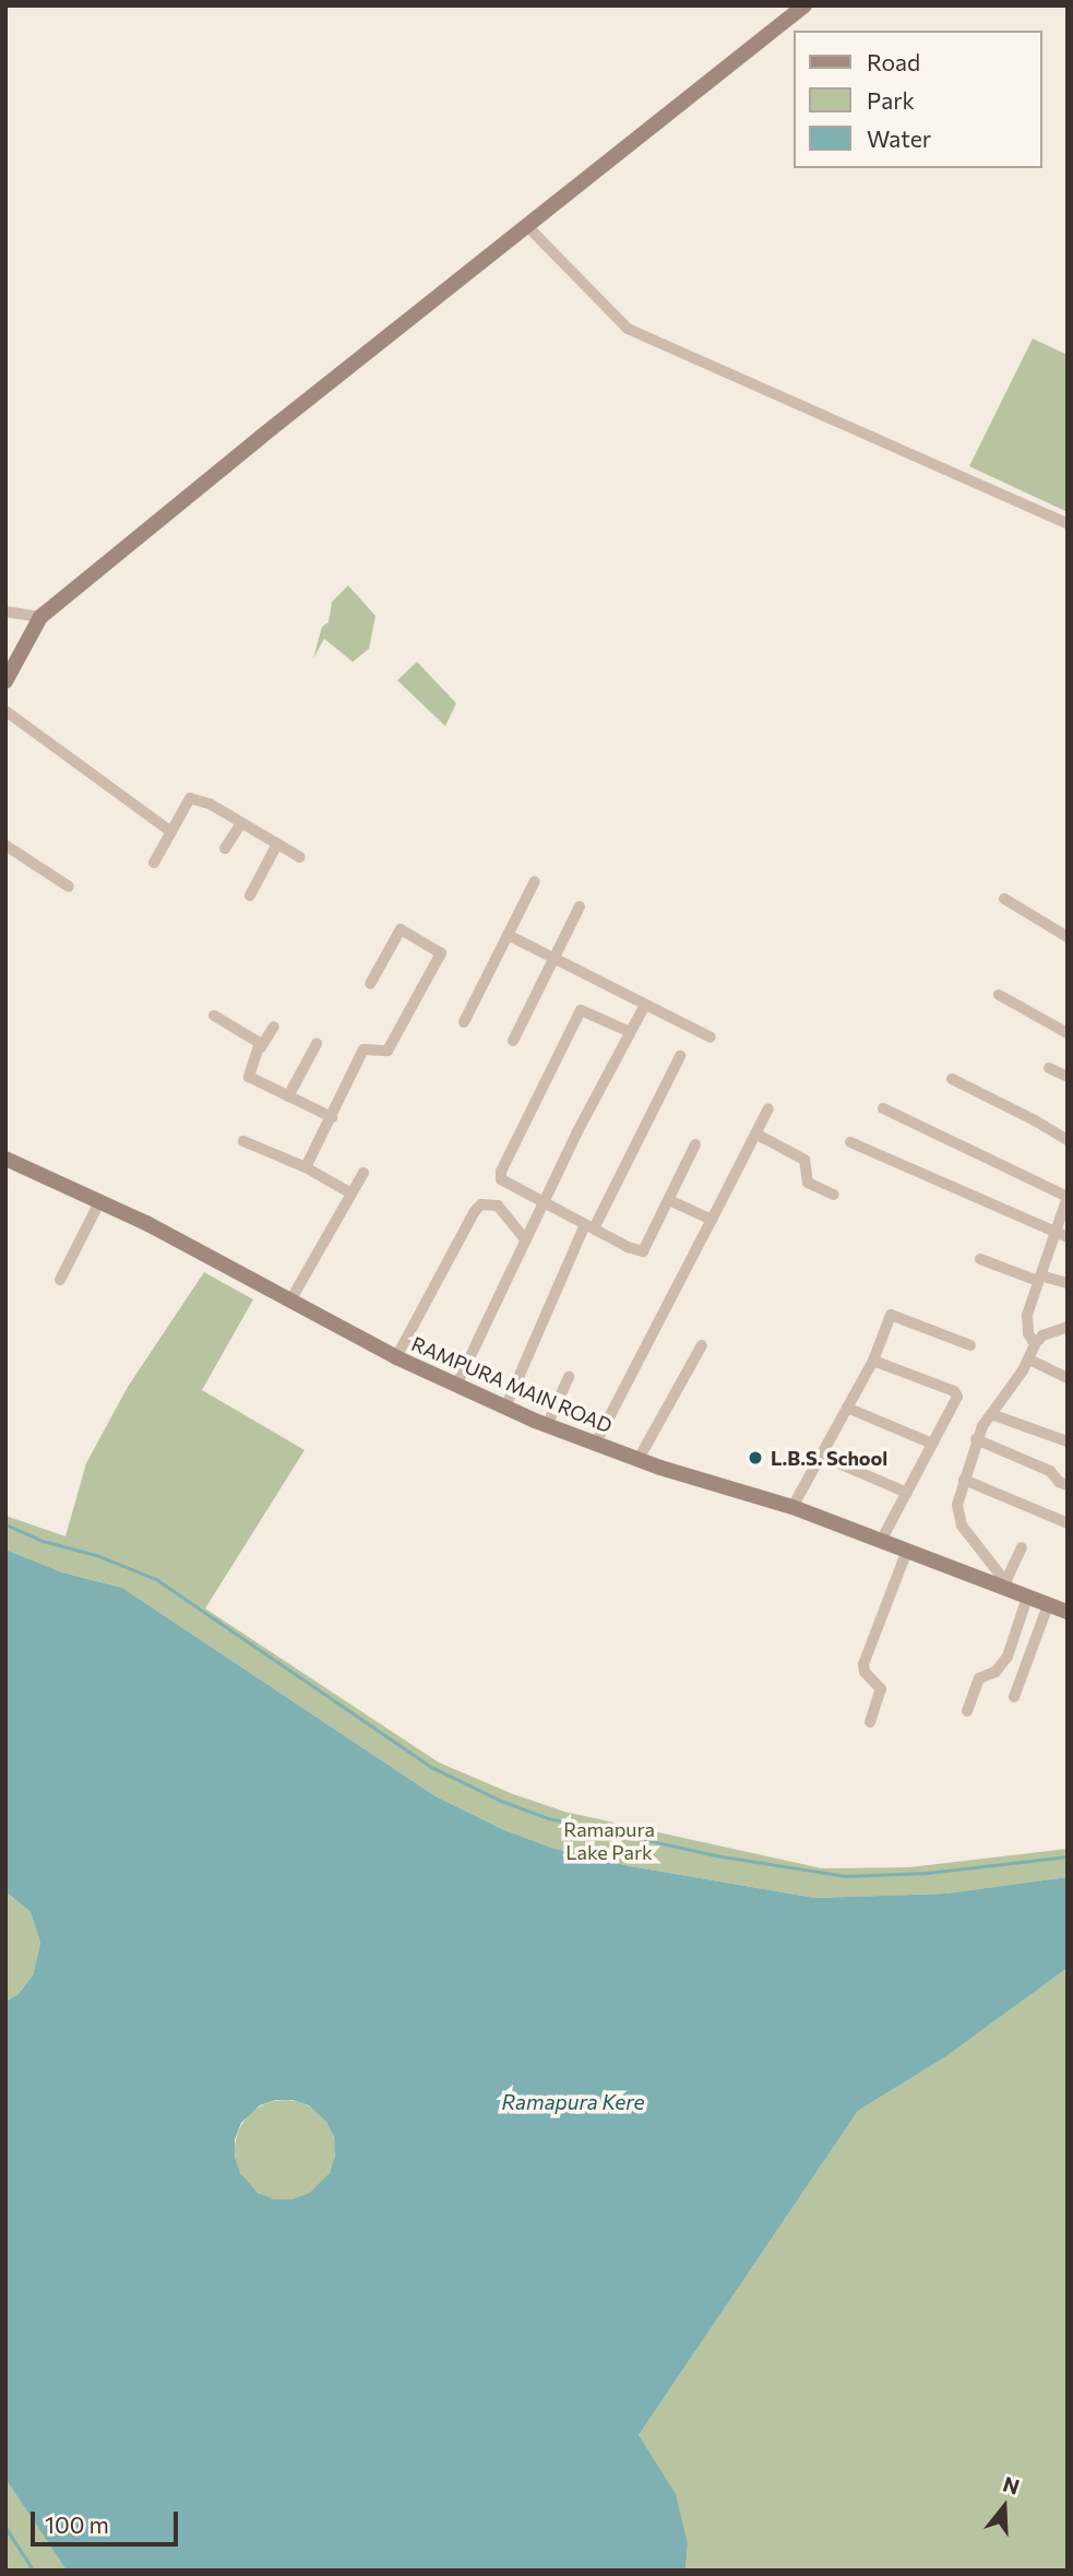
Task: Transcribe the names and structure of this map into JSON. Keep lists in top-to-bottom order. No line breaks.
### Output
{"streets":{"main road":["RAMPURA MAIN ROAD"]},"water":["Ramapura Kere"],"parks":["Ramapura Lake Park"],"places":["L.B.S. School"],"legend":["Road","Park","Water"],"scale_bar":"100 m","north":"top"}
